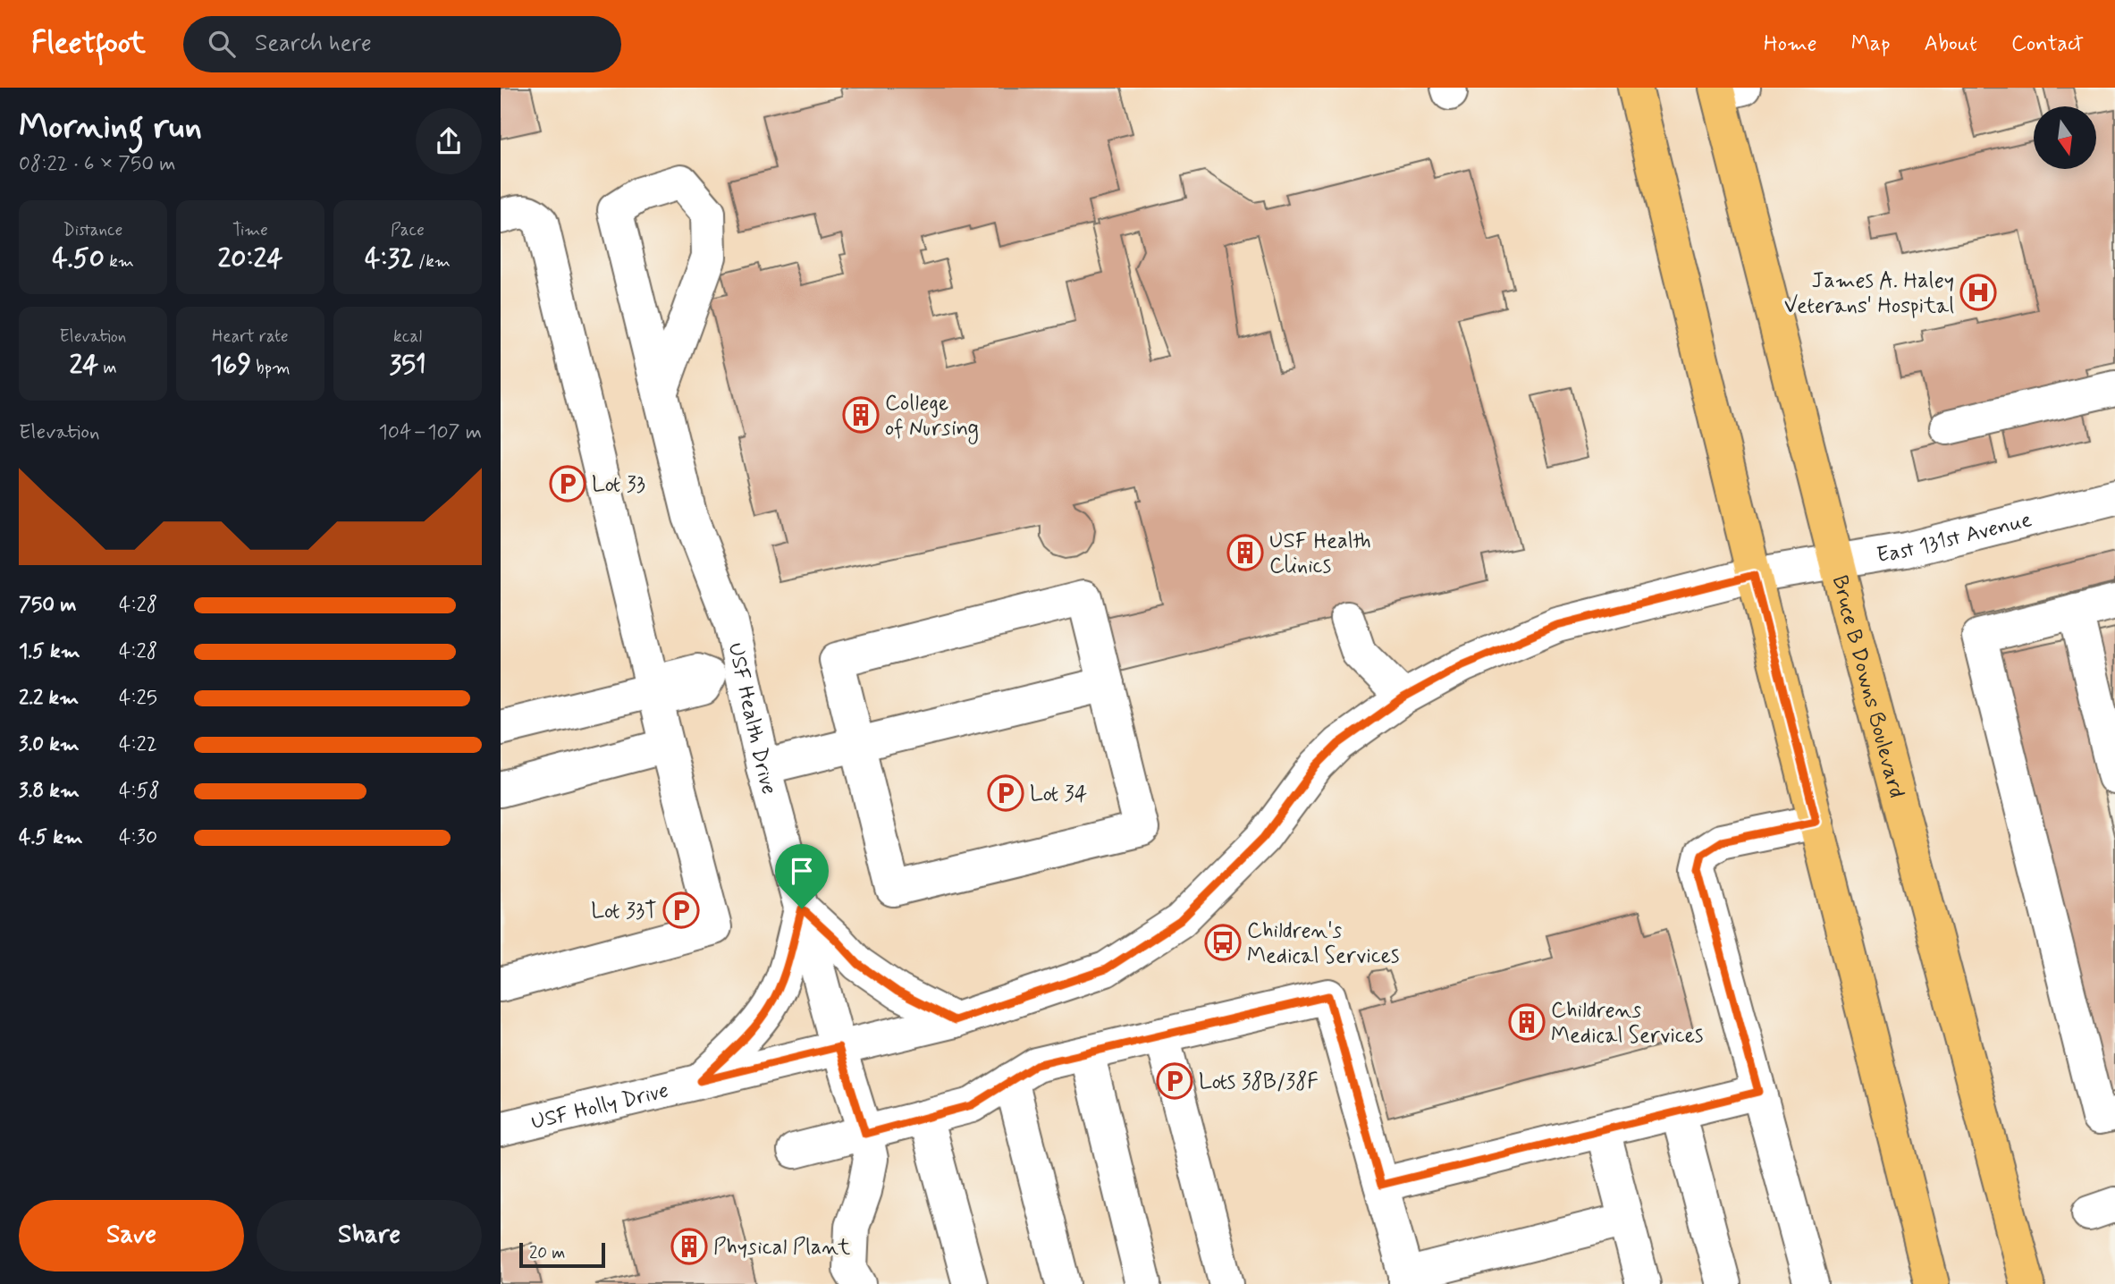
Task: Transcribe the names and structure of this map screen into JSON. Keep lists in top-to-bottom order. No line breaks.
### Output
{"streets":{"main road":["Bruce B Downs Boulevard"],"street":["East 131st Avenue","USF Health Drive","USF Holly Drive"]},"crossings":[["East 131st Avenue","Bruce B Downs Boulevard"],["East 131st Avenue","USF Holly Drive"],["USF Health Drive","USF Holly Drive"]],"places":{"hospital":["James A. Haley Veterans' Hospital"],"building":["College of Nursing","USF Health Clinics","Childrens Medical Services","Physical Plant"],"parking":["Lot 33","Lot 34","Lot 33T","Lots 38B/38F"],"bus stop":["Children's Medical Services"]},"scale_bar":"20 m","north":"bottom","page":{"header":"Fleetfoot","search":"Search here","nav":["Home","Map","About","Contact"],"heading":["Morning run","08:22 · 6 × 750 m"],"stats":[["Distance","4.50 km"],["Time","20:24"],["Pace","4:32 /km"],["Elevation","24 m"],["Heart rate","169 bpm"],["kcal","351"]],"chart":["Elevation","104–107 m"],"list":[{"name":"750 m","note":"4:28"},{"name":"1.5 km","note":"4:28"},{"name":"2.2 km","note":"4:25"},{"name":"3.0 km","note":"4:22"},{"name":"3.8 km","note":"4:58"},{"name":"4.5 km","note":"4:30"}],"buttons":["Save","Share"],"scale":"20 m"}}
